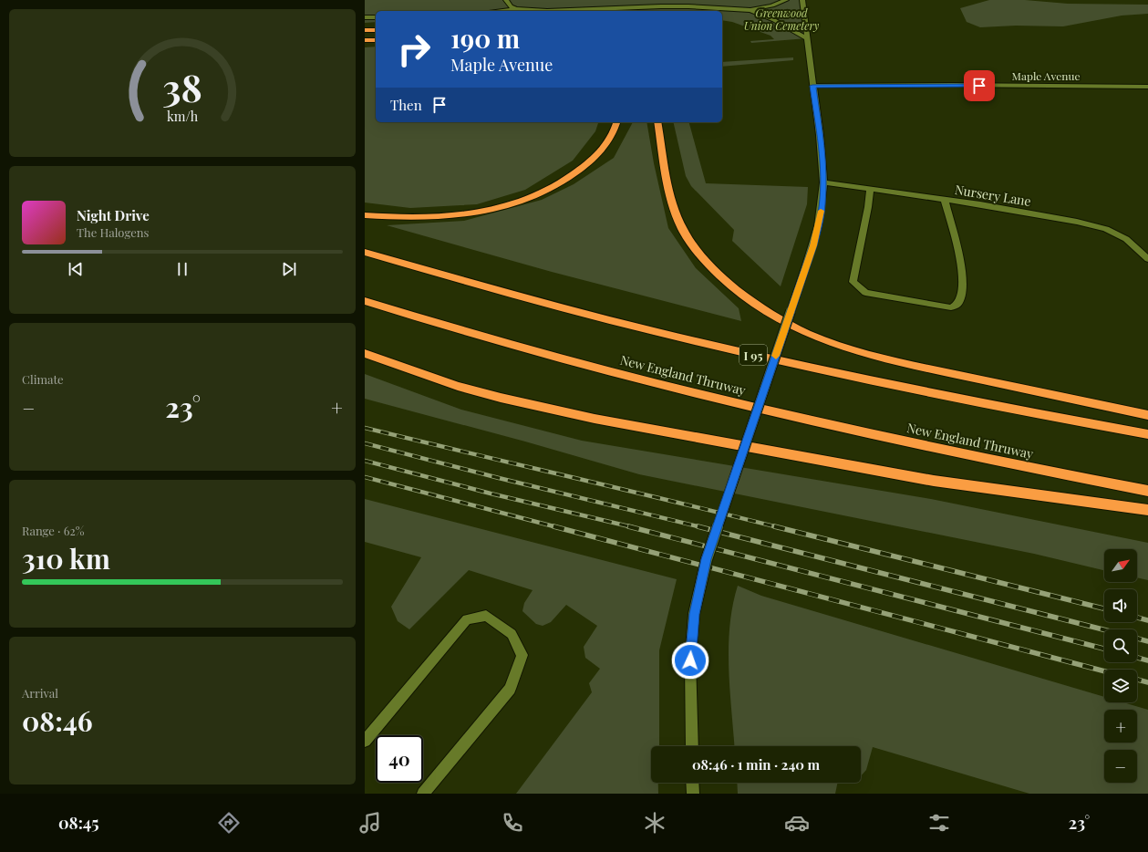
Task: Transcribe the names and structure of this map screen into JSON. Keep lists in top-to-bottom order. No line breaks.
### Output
{"streets":{"highway":["I 95","New England Thruway"],"street":["Maple Avenue","Nursery Lane"]},"parks":["Greenwood Union Cemetery"],"north":"top right","page":{"turn":["190 m","Maple Avenue"],"then":"Then","song":["Night Drive","The Halogens"],"tile":["Climate",["Range · 62%","310 km"],["Arrival","08:46"]],"heat":["−","23°","+"],"map_buttons":["+","−"],"limit":"40","trip":"08:46 · 1 min · 240 m","tabs":["08:45","23°"],"gauge":["38","km/h"]}}
